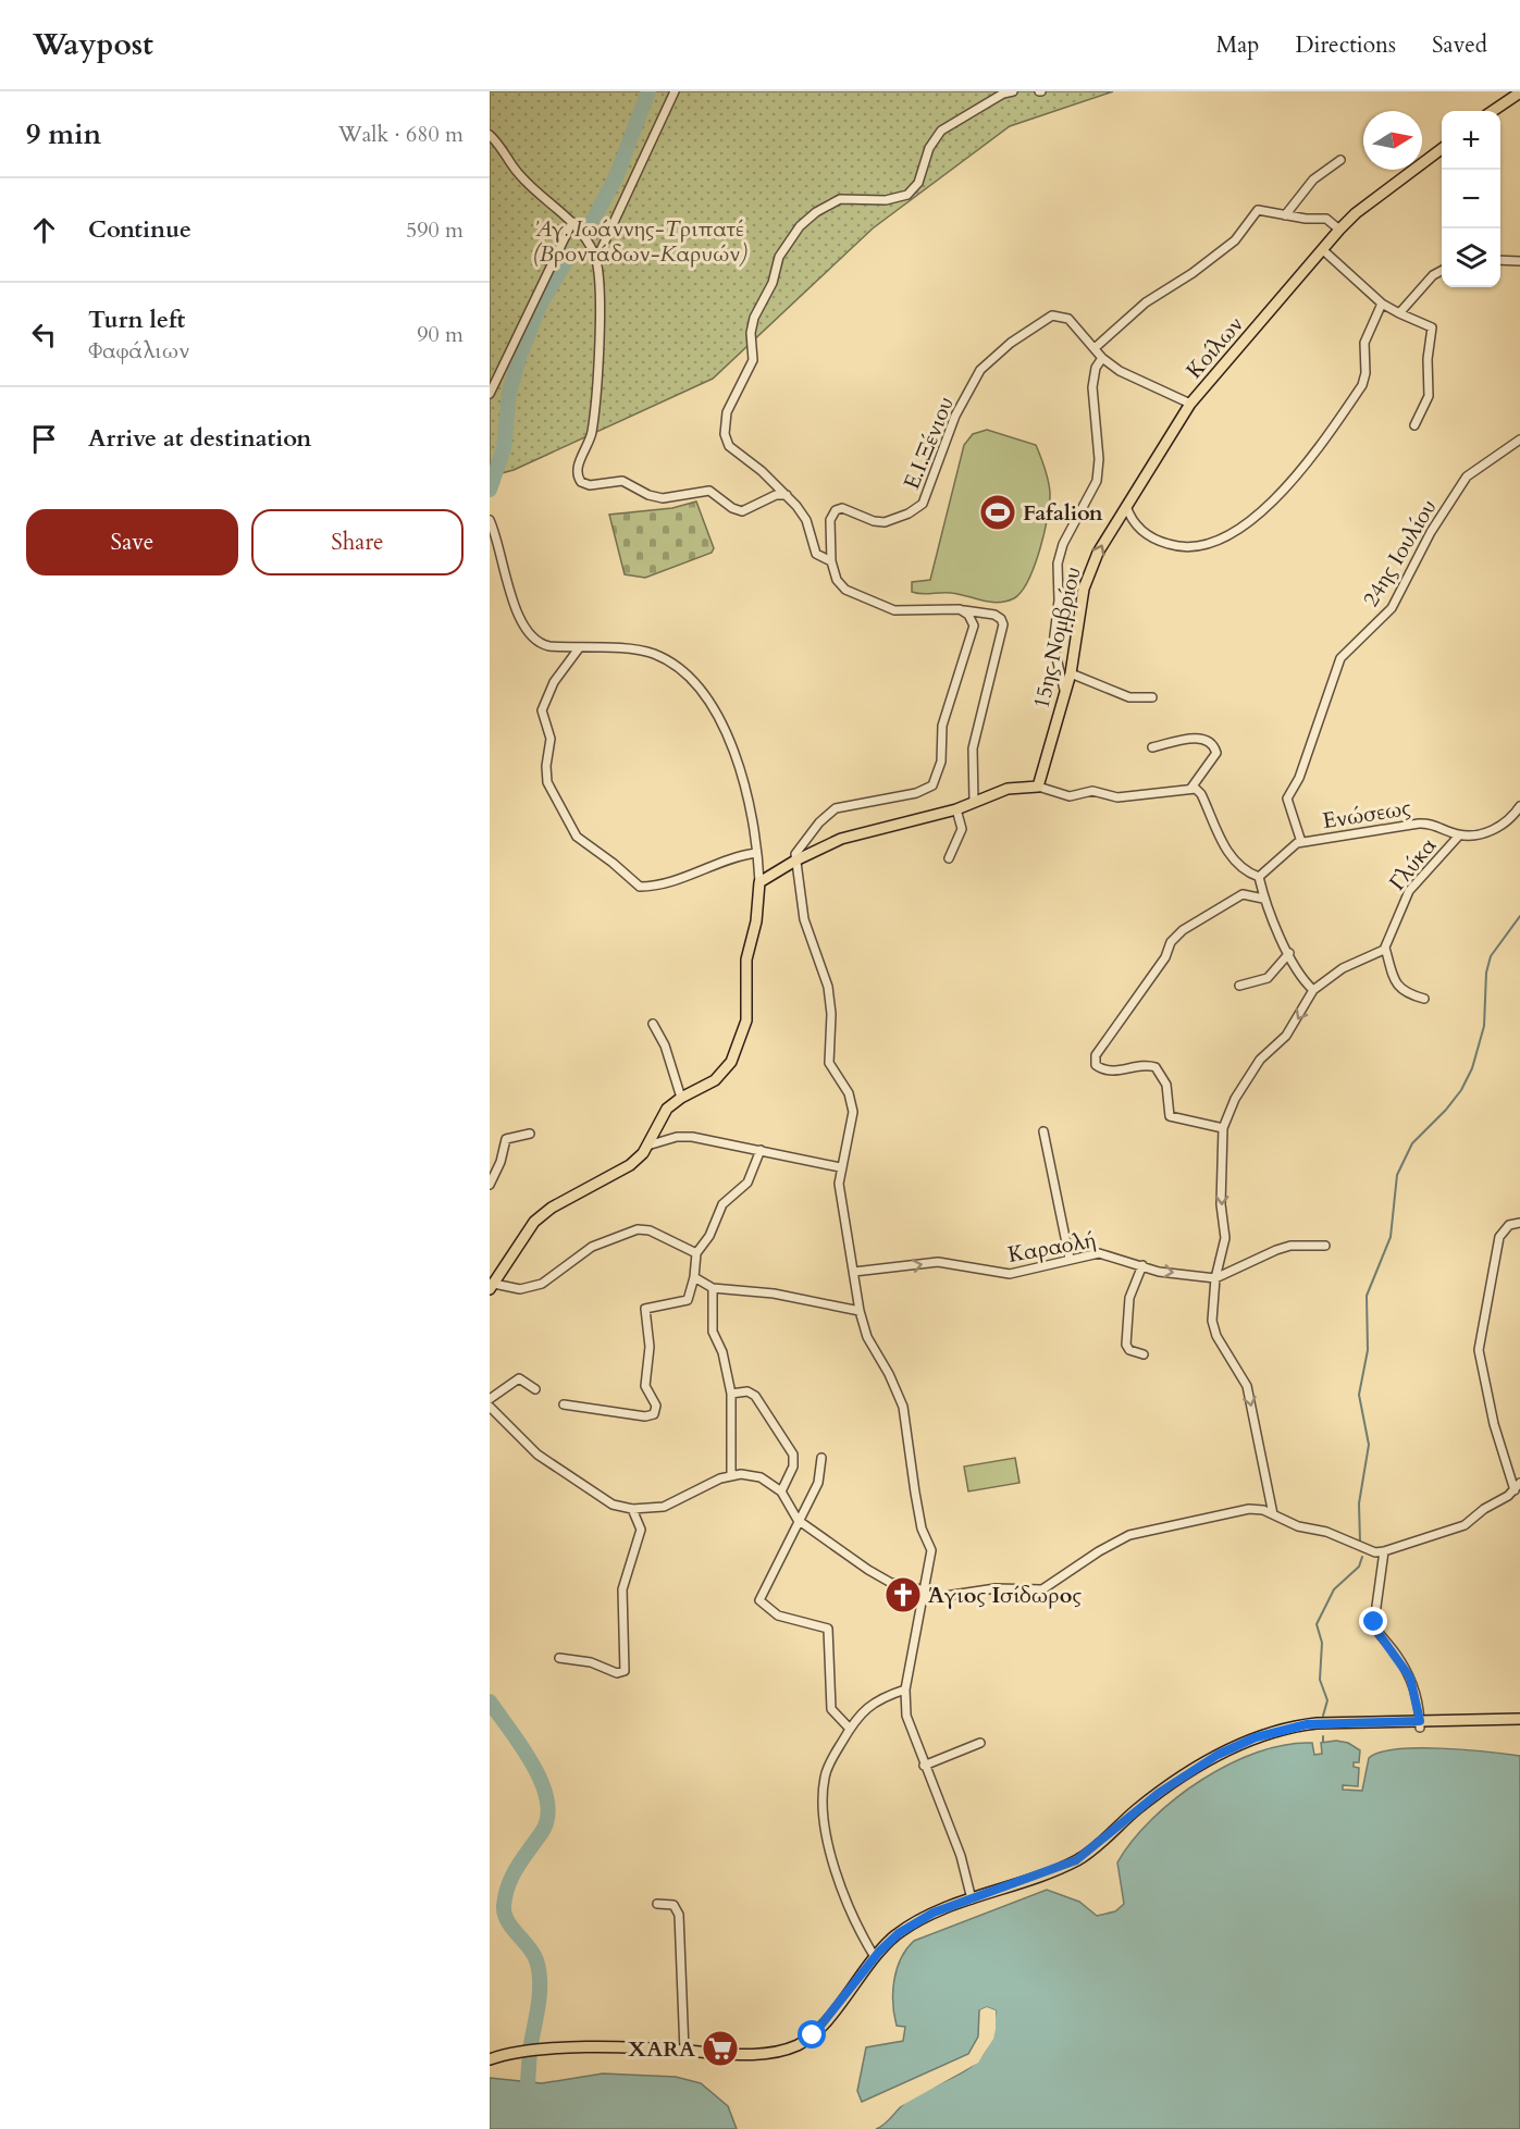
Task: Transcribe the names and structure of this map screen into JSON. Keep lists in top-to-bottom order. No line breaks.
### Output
{"streets":{"main road":["Κοίλων","15ης Νομβρίου"],"street":["Ε.Ι.Ξένιου","24ης Ιουλίου","Ενώσεως","Γλύκα","Καραολή"]},"crossings":[["Κοίλων","Ε.Ι.Ξένιου"],["Κοίλων","15ης Νομβρίου"],["24ης Ιουλίου","Ενώσεως"],["Ενώσεως","Γλύκα"]],"one_way":["15ης Νομβρίου","Καραολή"],"parks":["Άγ. Ιωάννης-Τριπατέ (Βροντάδων-Καρυών)"],"places":{"sports":["Fafalion"],"church":["Άγιος Ισίδωρος"],"supermarket":["XARA"]},"north":"right","page":{"header":"Waypost","nav":["Map","Directions","Saved"],"heading":["9 min","Walk · 680 m"],"map_buttons":["+","−"],"list":[["Continue","590 m"],["Turn left","Φαφάλιων","90 m"],"Arrive at destination"],"buttons":["Save","Share"]}}
